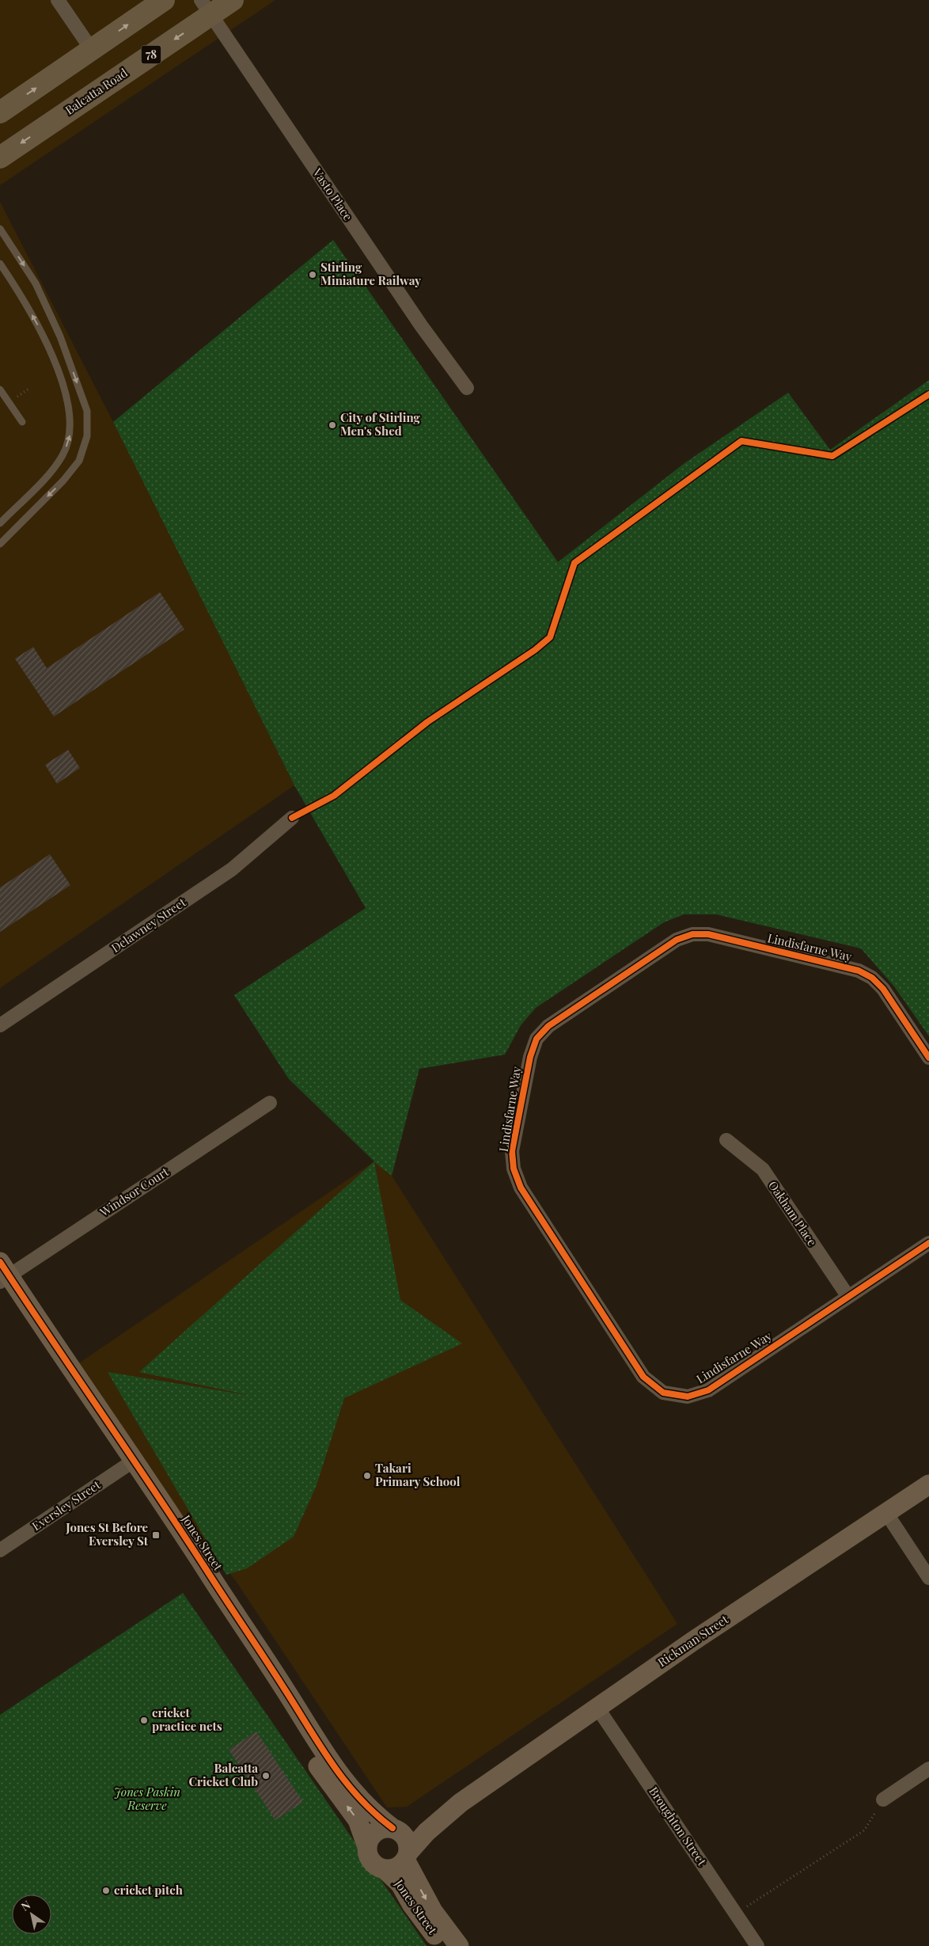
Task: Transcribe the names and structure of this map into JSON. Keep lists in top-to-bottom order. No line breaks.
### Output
{"streets":{"main road":["78","Balcatta Road"],"street":["Vasto Place","Delawney Street","Lindisfarne Way","Windsor Court","Oakham Place","Eversley Street","Jones Street","Rickman Street","Broughton Street"]},"crossings":[["Balcatta Road","Vasto Place"],["Lindisfarne Way","Oakham Place"],["Windsor Court","Jones Street"],["Eversley Street","Jones Street"],["Jones Street","Rickman Street"],["Rickman Street","Broughton Street"]],"parks":["Jones Paskin Reserve"],"places":{"other":["Stirling Miniature Railway","City of Stirling Men's Shed","Takari Primary School","cricket practice nets","Balcatta Cricket Club","cricket pitch"],"transit":["Jones St Before Eversley St"]},"north":"top left"}
